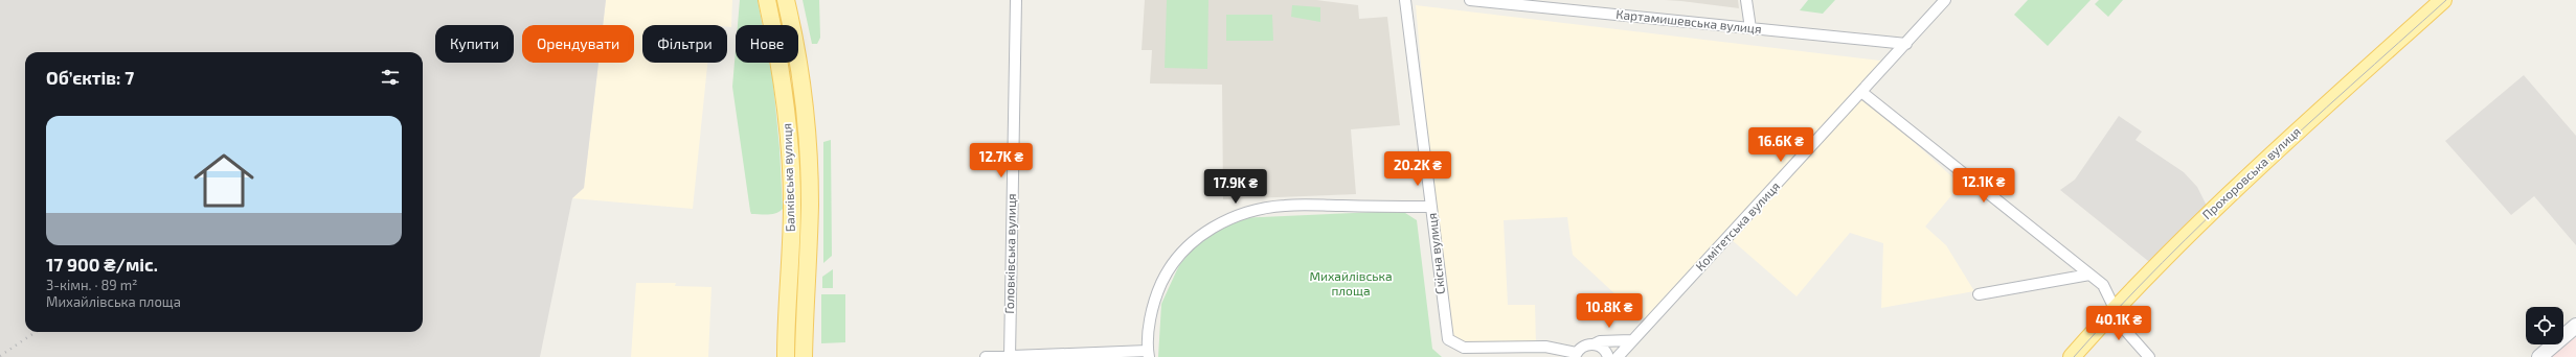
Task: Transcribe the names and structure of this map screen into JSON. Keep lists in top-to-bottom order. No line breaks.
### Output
{"streets":{"main road":["Прохоровська вулиця","Балківська вулиця"],"street":["Картамишевська вулиця","Комітетська вулиця","Головківська вулиця","Cкісна вулиця"]},"crossings":[["Картамишевська вулиця","Комітетська вулиця"]],"parks":["Михайлівська площа"],"page":{"chip":["Купити","Орендувати","Фільтри","Нове"],"heading":"Об’єктів: 7","list":[{"name":"17 900 ₴/міс.","note":"3-кімн. · 89 m² · Михайлівська площа"}],"price":["16.6K ₴","12.7K ₴","20.2K ₴","12.1K ₴","17.9K ₴","10.8K ₴","40.1K ₴"]}}
